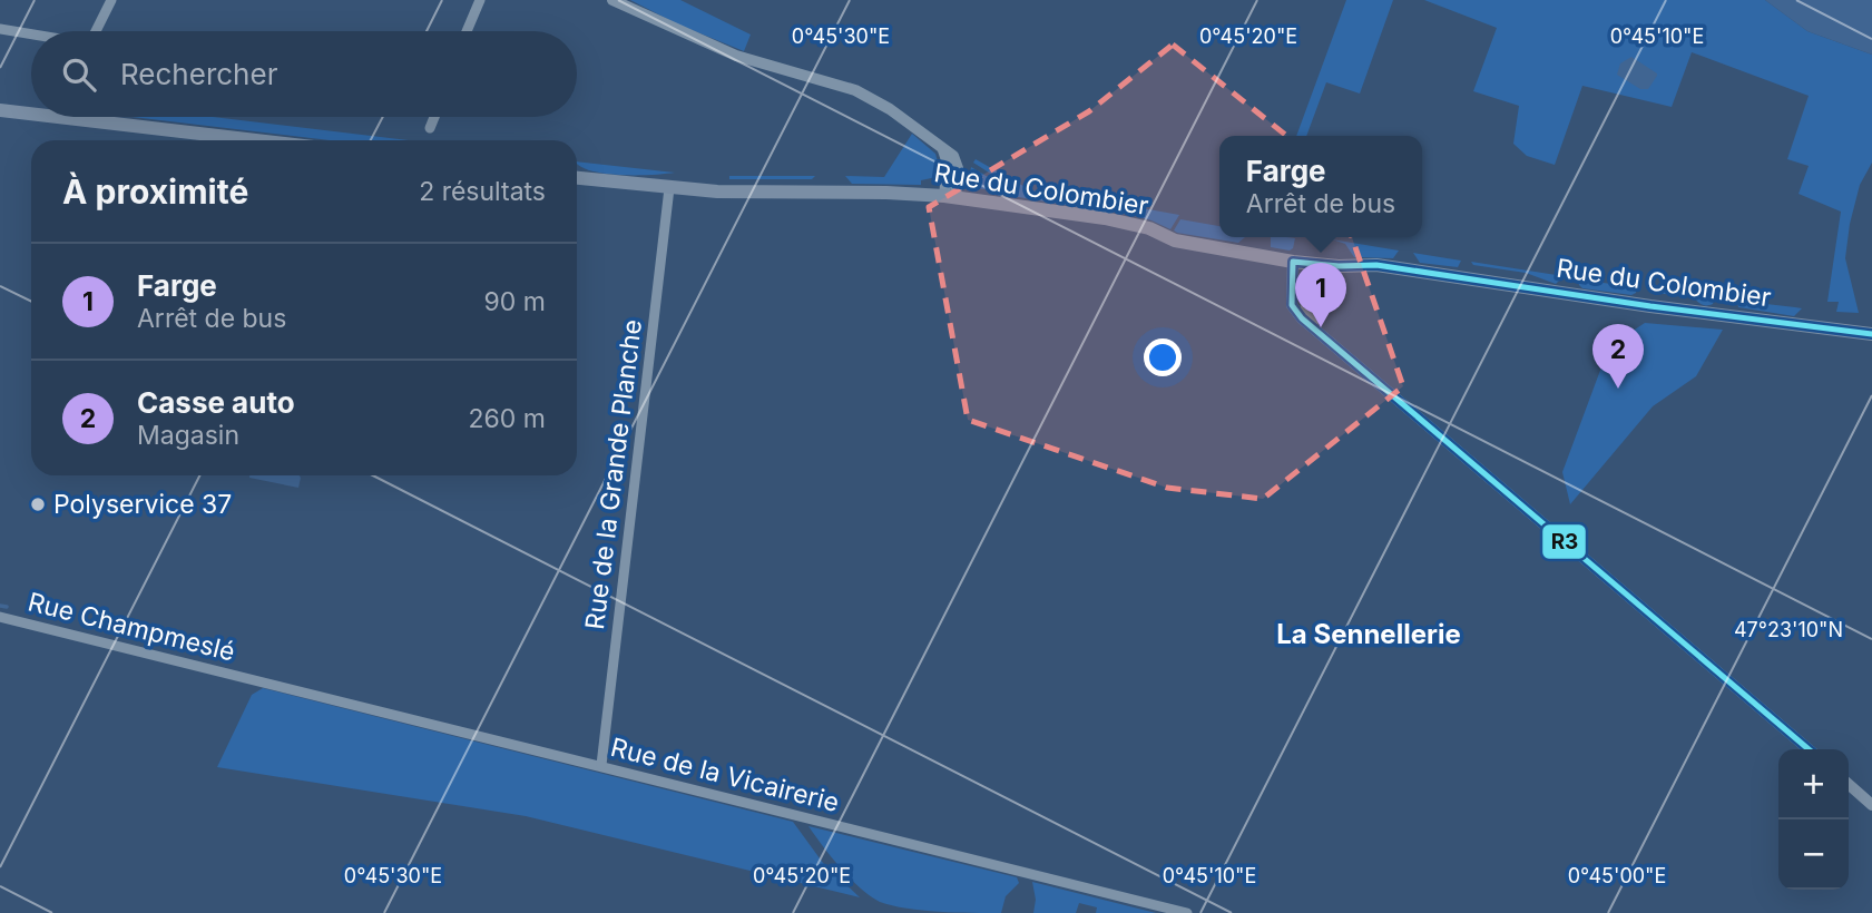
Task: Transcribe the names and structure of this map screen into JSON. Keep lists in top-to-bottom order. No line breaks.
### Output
{"streets":{"main road":["Rue du Colombier"],"street":["Rue de la Grande Planche","Rue Champmeslé","Rue de la Vicairerie"]},"crossings":[["Rue du Colombier","Rue de la Grande Planche"],["Rue de la Grande Planche","Rue de la Vicairerie"],["Rue Champmeslé","Rue de la Vicairerie"]],"districts":["La Sennellerie"],"places":["Polyservice 37"],"lines":["transit line R3"],"page":{"search":"Rechercher","popup":["Farge","Arrêt de bus"],"heading":["À proximité","2 résultats"],"list":[{"mark":"1","name":"Farge","note":"Arrêt de bus","value":"90 m"},{"mark":"2","name":"Casse auto","note":"Magasin","value":"260 m"}],"pins":["1","2"],"map_buttons":["+","−"]},"coordinates":["0°45'30\"E","0°45'20\"E","0°45'10\"E","47°23'10\"N","0°45'00\"E"]}
